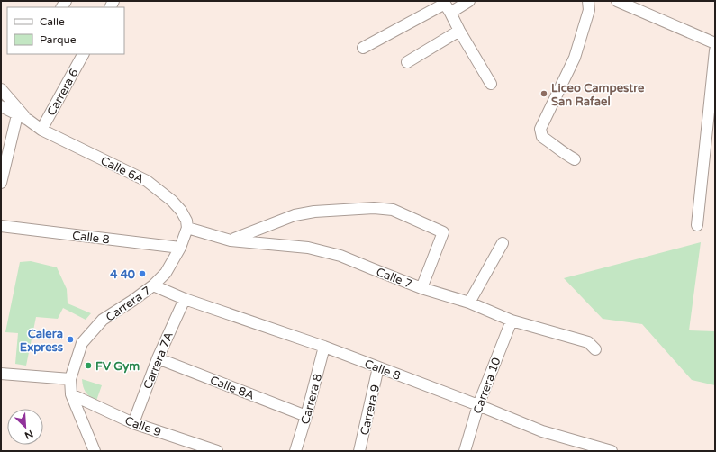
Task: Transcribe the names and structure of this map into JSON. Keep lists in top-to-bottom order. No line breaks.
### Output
{"streets":{"street":["Carrera 6","Calle 6A","Calle 8","Calle 7","Carrera 7","Carrera 7A","Carrera 10","Calle 8A","Carrera 8","Carrera 9","Calle 9"]},"crossings":[["Carrera 6","Calle 6A"],["Calle 6A","Calle 7"],["Calle 6A","Carrera 7"],["Calle 8","Carrera 7"],["Calle 8","Carrera 7A"],["Calle 8","Carrera 10"],["Calle 8","Carrera 8"],["Calle 8","Carrera 9"],["Calle 7","Carrera 7"],["Calle 7","Carrera 10"],["Carrera 7A","Calle 8A"],["Carrera 7A","Calle 9"],["Calle 8A","Carrera 8"]],"places":["Liceo Campestre San Rafael","4 40","Calera Express","FV Gym"],"legend":["Calle","Parque"],"north":"bottom right"}
